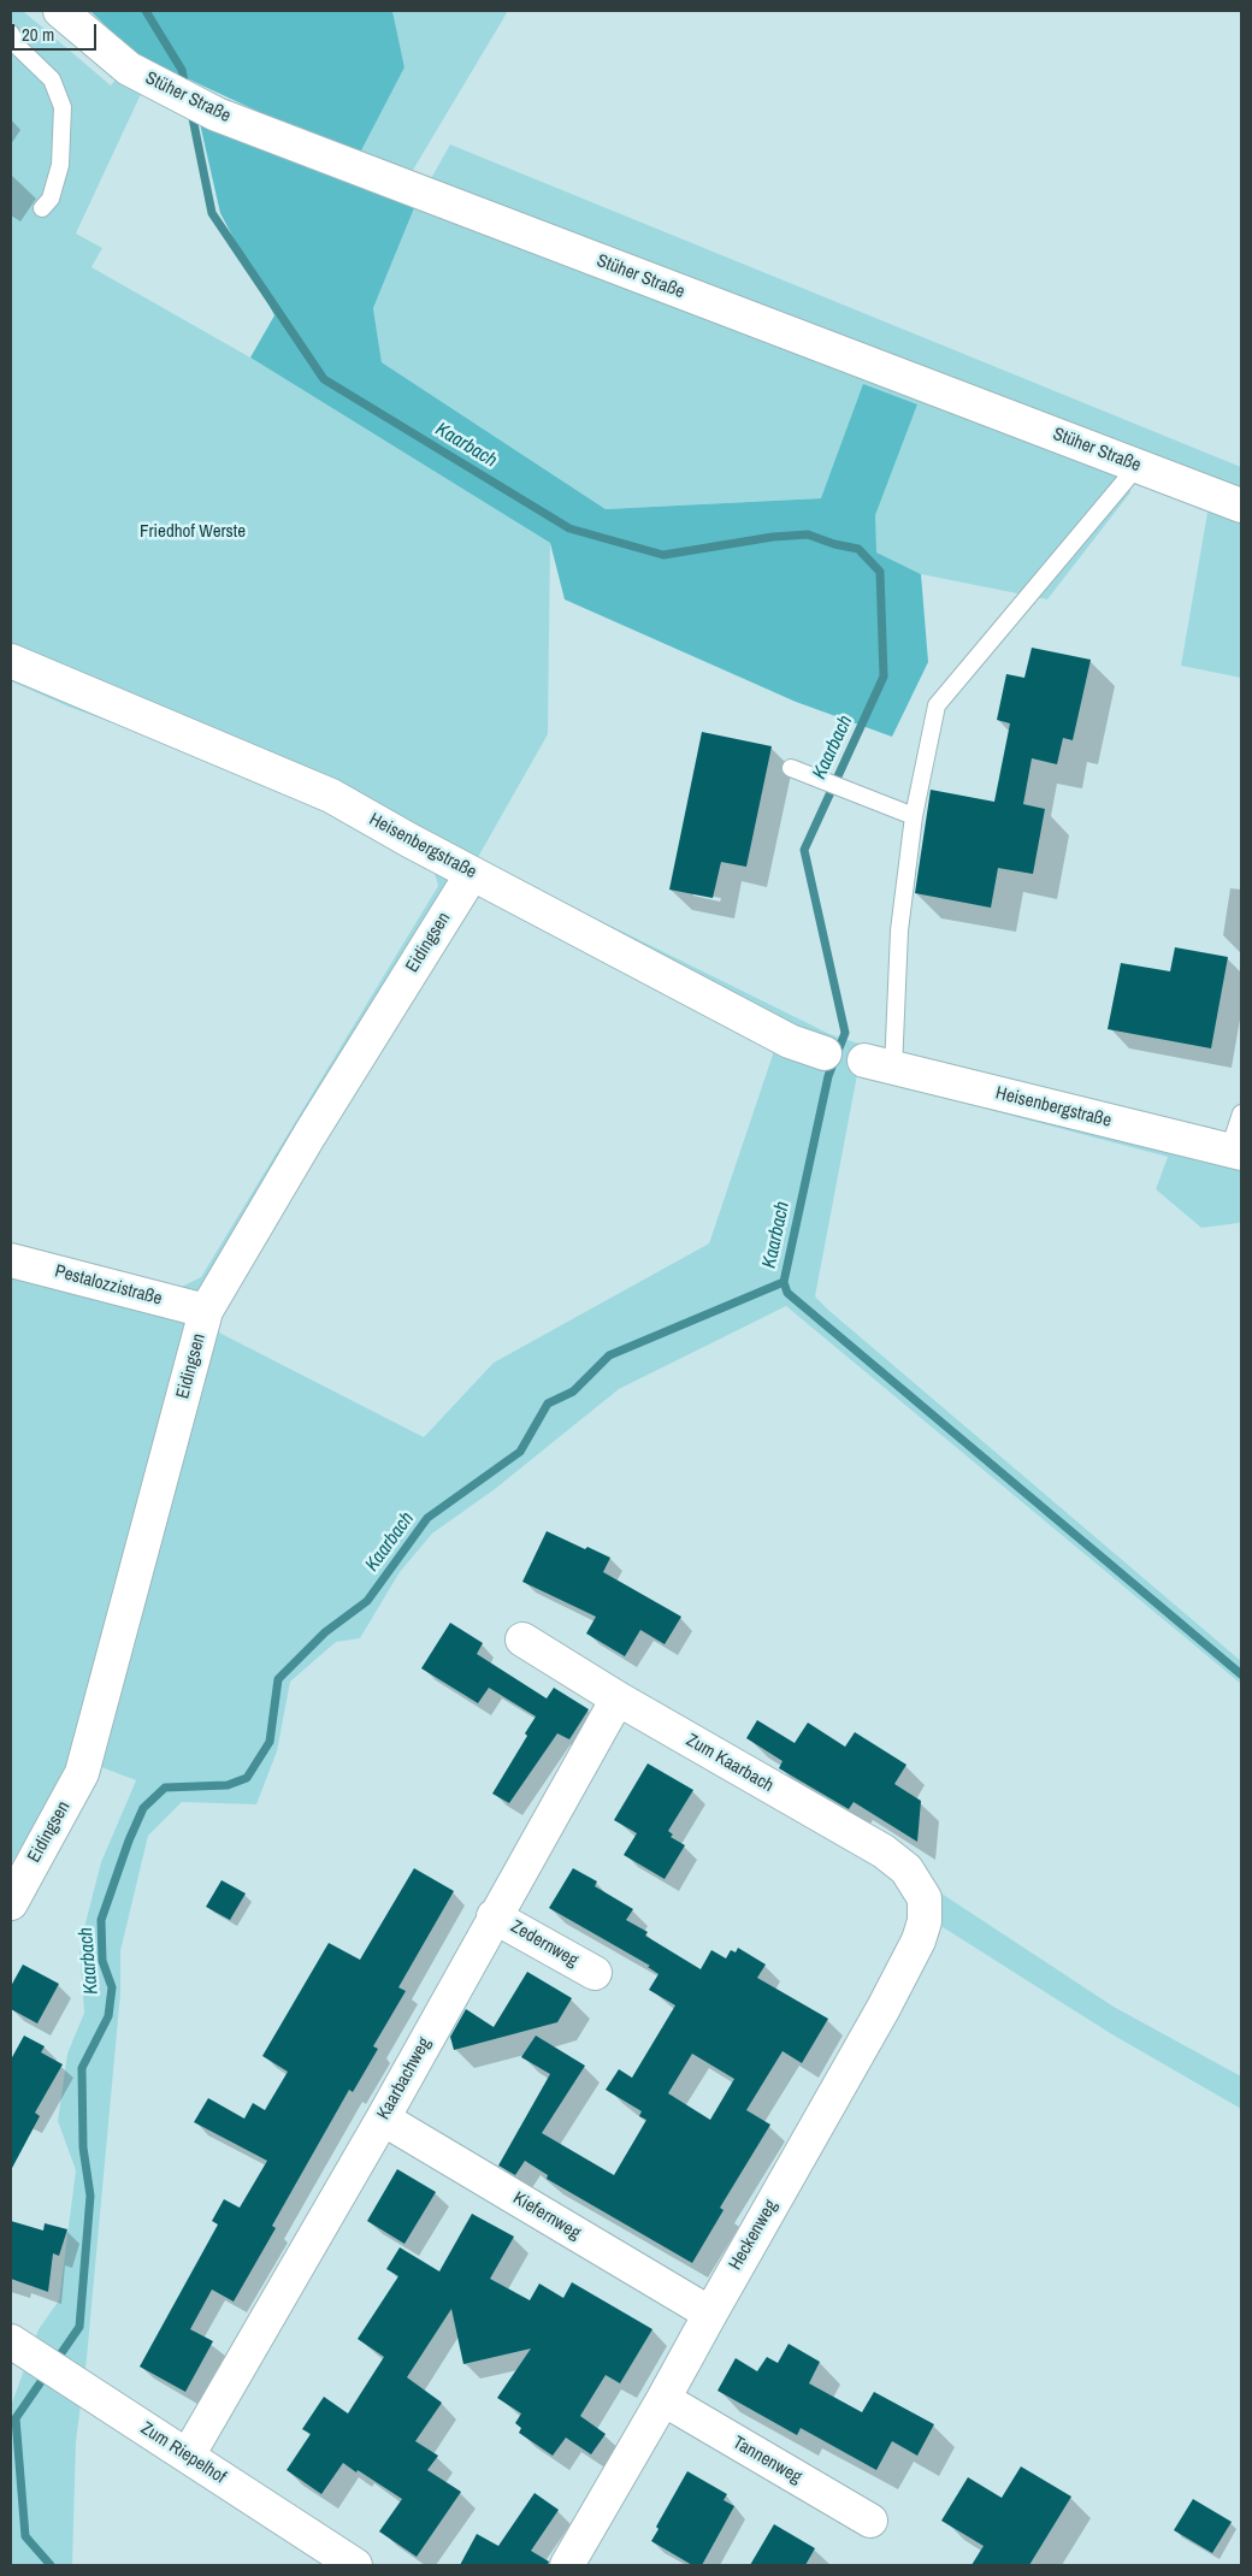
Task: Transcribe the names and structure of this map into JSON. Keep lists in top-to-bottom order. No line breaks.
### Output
{"streets":{"street":["Stüher Straße","Heisenbergstraße","Eidingsen","Pestalozzistraße","Zum Kaarbach","Zedernweg","Kaarbachweg","Kiefernweg","Heckenweg","Zum Riepelhof","Tannenweg"]},"crossings":[["Heisenbergstraße","Eidingsen"],["Eidingsen","Pestalozzistraße"],["Zum Kaarbach","Kaarbachweg"],["Zum Kaarbach","Heckenweg"],["Zedernweg","Kaarbachweg"],["Kaarbachweg","Kiefernweg"],["Kaarbachweg","Zum Riepelhof"],["Kiefernweg","Heckenweg"],["Heckenweg","Tannenweg"]],"water":["Kaarbach"],"parks":["Friedhof Werste"],"scale_bar":"20 m"}
